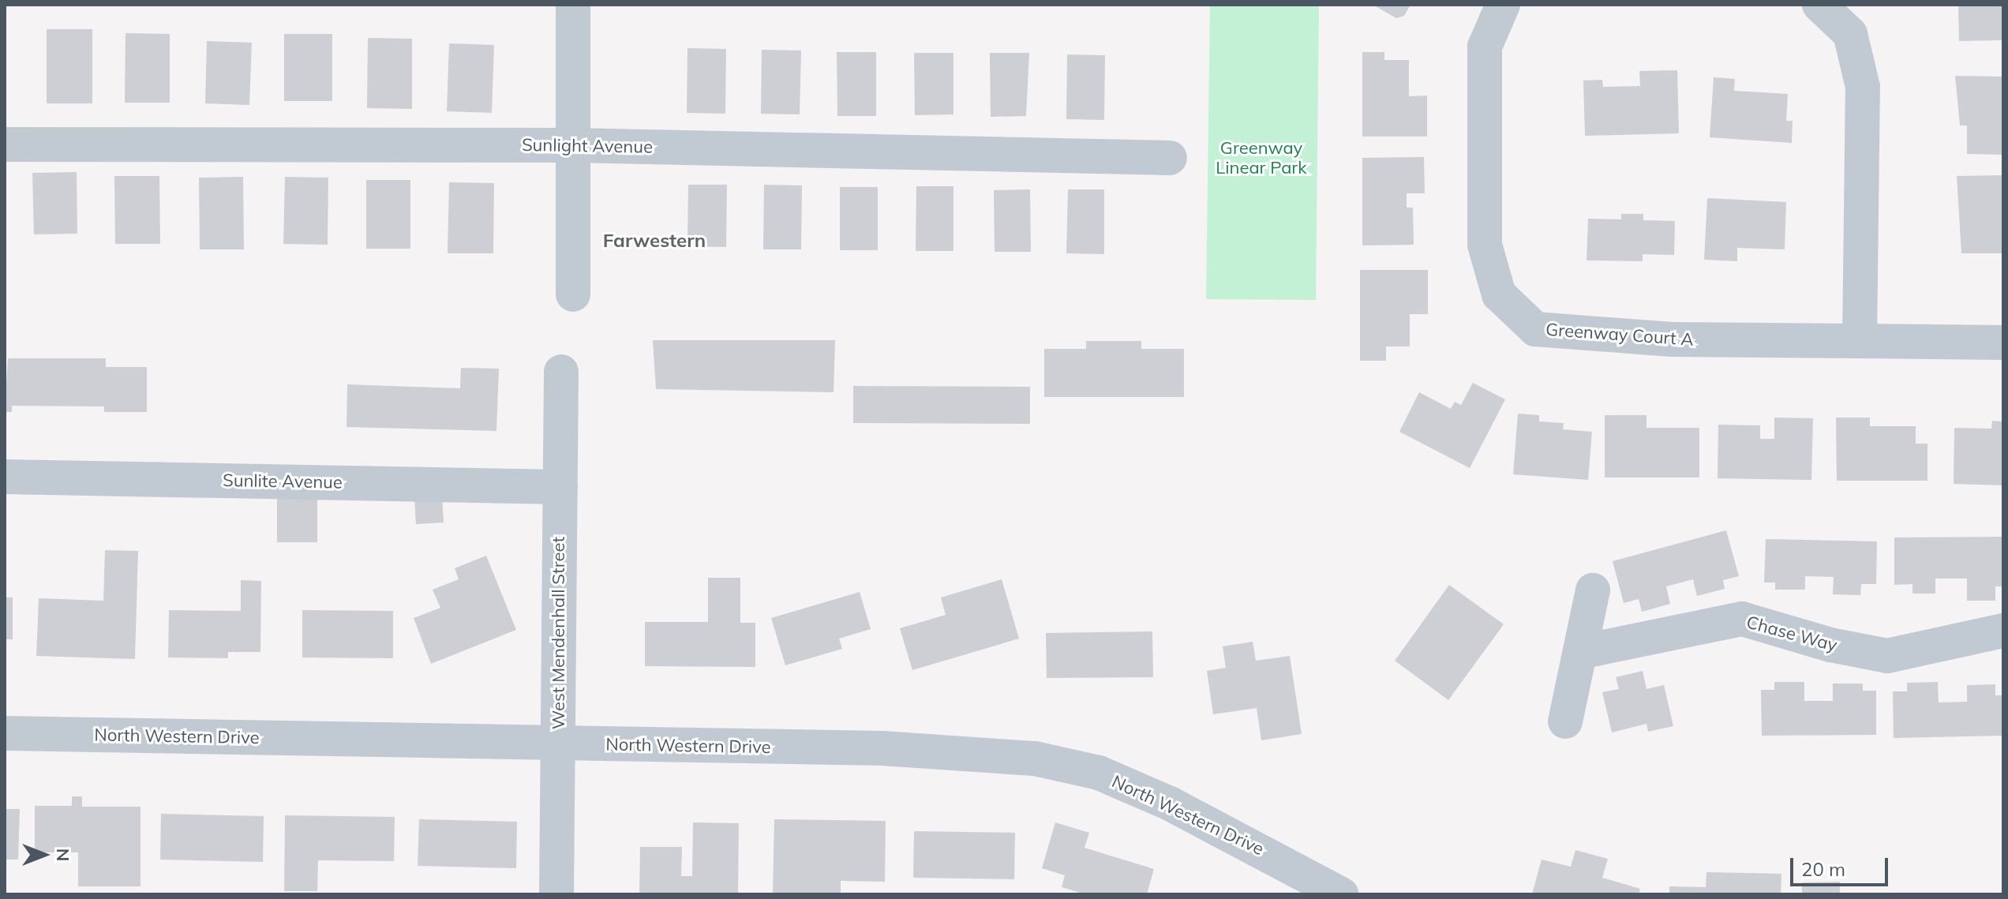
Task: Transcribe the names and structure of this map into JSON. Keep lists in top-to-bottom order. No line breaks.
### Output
{"streets":{"street":["Sunlight Avenue","Greenway Court A","Sunlite Avenue","West Mendenhall Street","Chase Way","North Western Drive"]},"crossings":[["Sunlite Avenue","West Mendenhall Street"],["West Mendenhall Street","North Western Drive"]],"districts":["Farwestern"],"parks":["Greenway Linear Park"],"scale_bar":"20 m","north":"right"}
